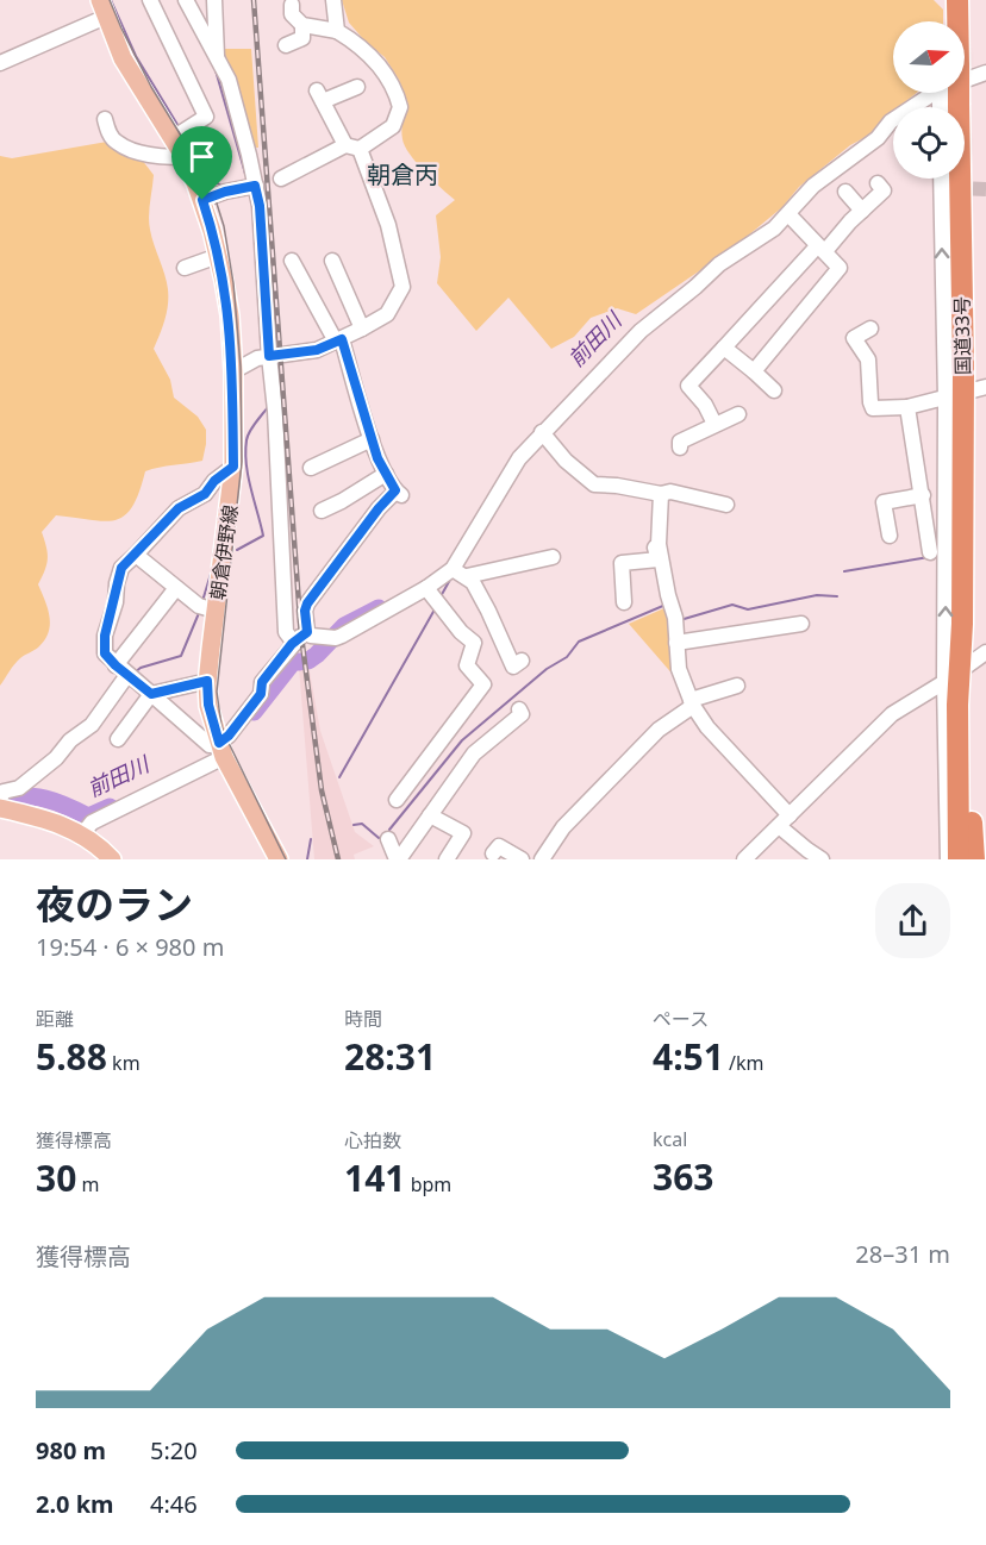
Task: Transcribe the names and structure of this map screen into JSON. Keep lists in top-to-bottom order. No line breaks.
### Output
{"streets":{"highway":["国道33号"],"main road":["朝倉伊野線"]},"districts":["朝倉丙"],"water":["前田川"],"north":"right","page":{"heading":["夜のラン","19:54 · 6 × 980 m"],"stats":[["距離","5.88 km"],["時間","28:31"],["ペース","4:51 /km"],["獲得標高","30 m"],["心拍数","141 bpm"],["kcal","363"]],"chart":["獲得標高","28–31 m"],"list":[{"name":"980 m","note":"5:20"},{"name":"2.0 km","note":"4:46"}]}}
